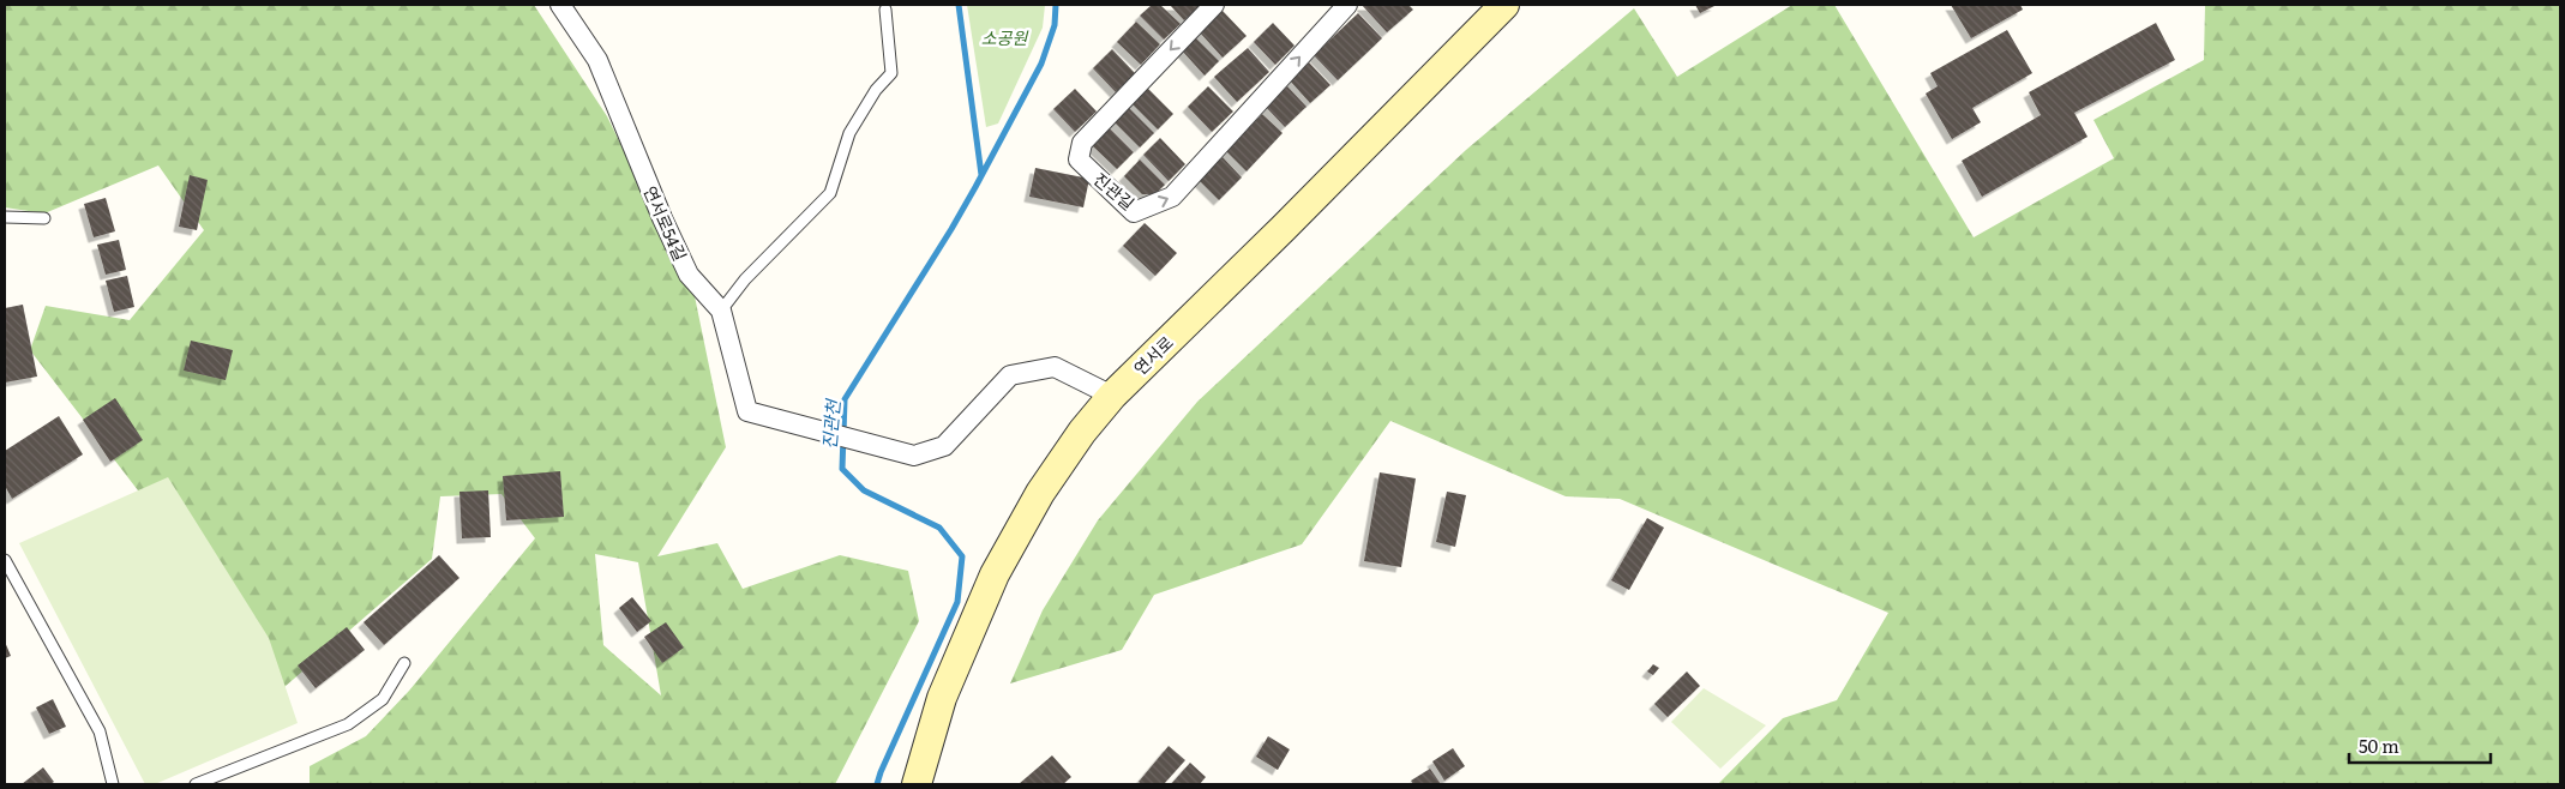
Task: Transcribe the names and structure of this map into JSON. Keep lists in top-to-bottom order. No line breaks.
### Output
{"streets":{"main road":["연서로"],"street":["진관길","연서로54길"]},"crossings":[["연서로54길","연서로"]],"water":["진관천"],"parks":["소공원"],"scale_bar":"50 m"}
